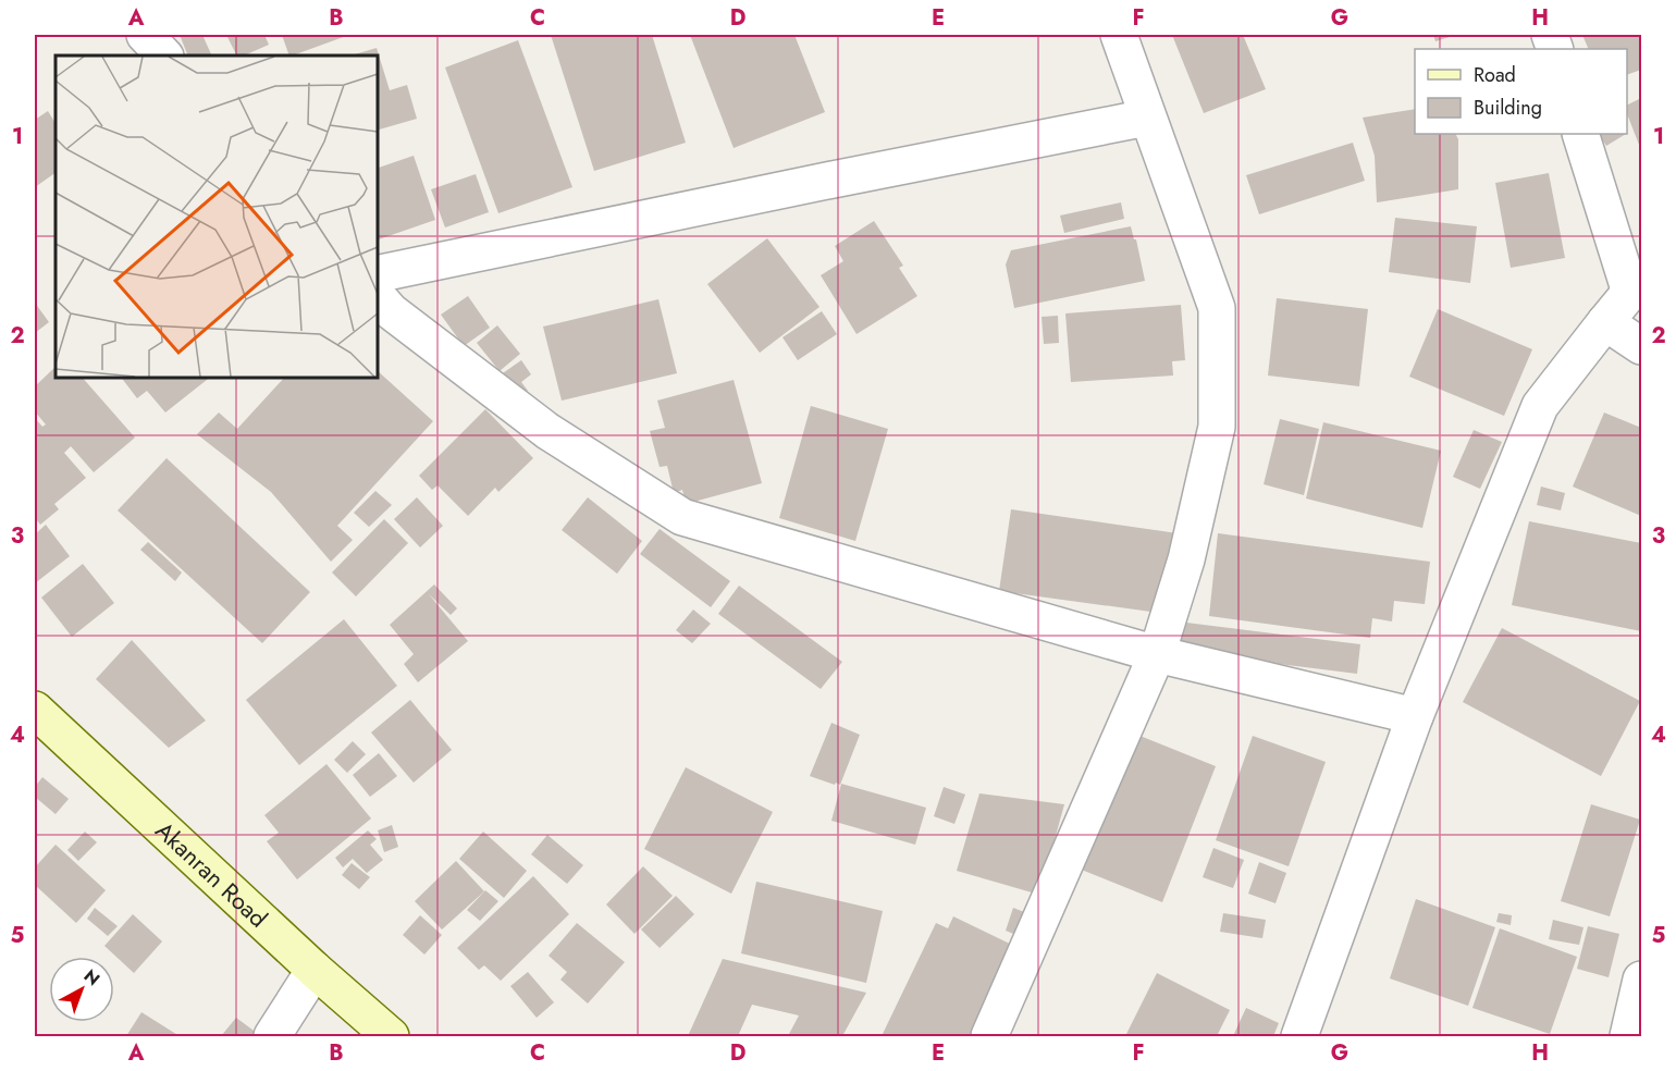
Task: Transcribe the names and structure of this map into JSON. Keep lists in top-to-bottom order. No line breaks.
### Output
{"streets":{"main road":["Akanran Road"]},"legend":["Road","Building"],"north":"top right","grid":{"columns":["A","B","C","D","E","F","G","H"],"rows":["1","2","3","4","5"]}}
